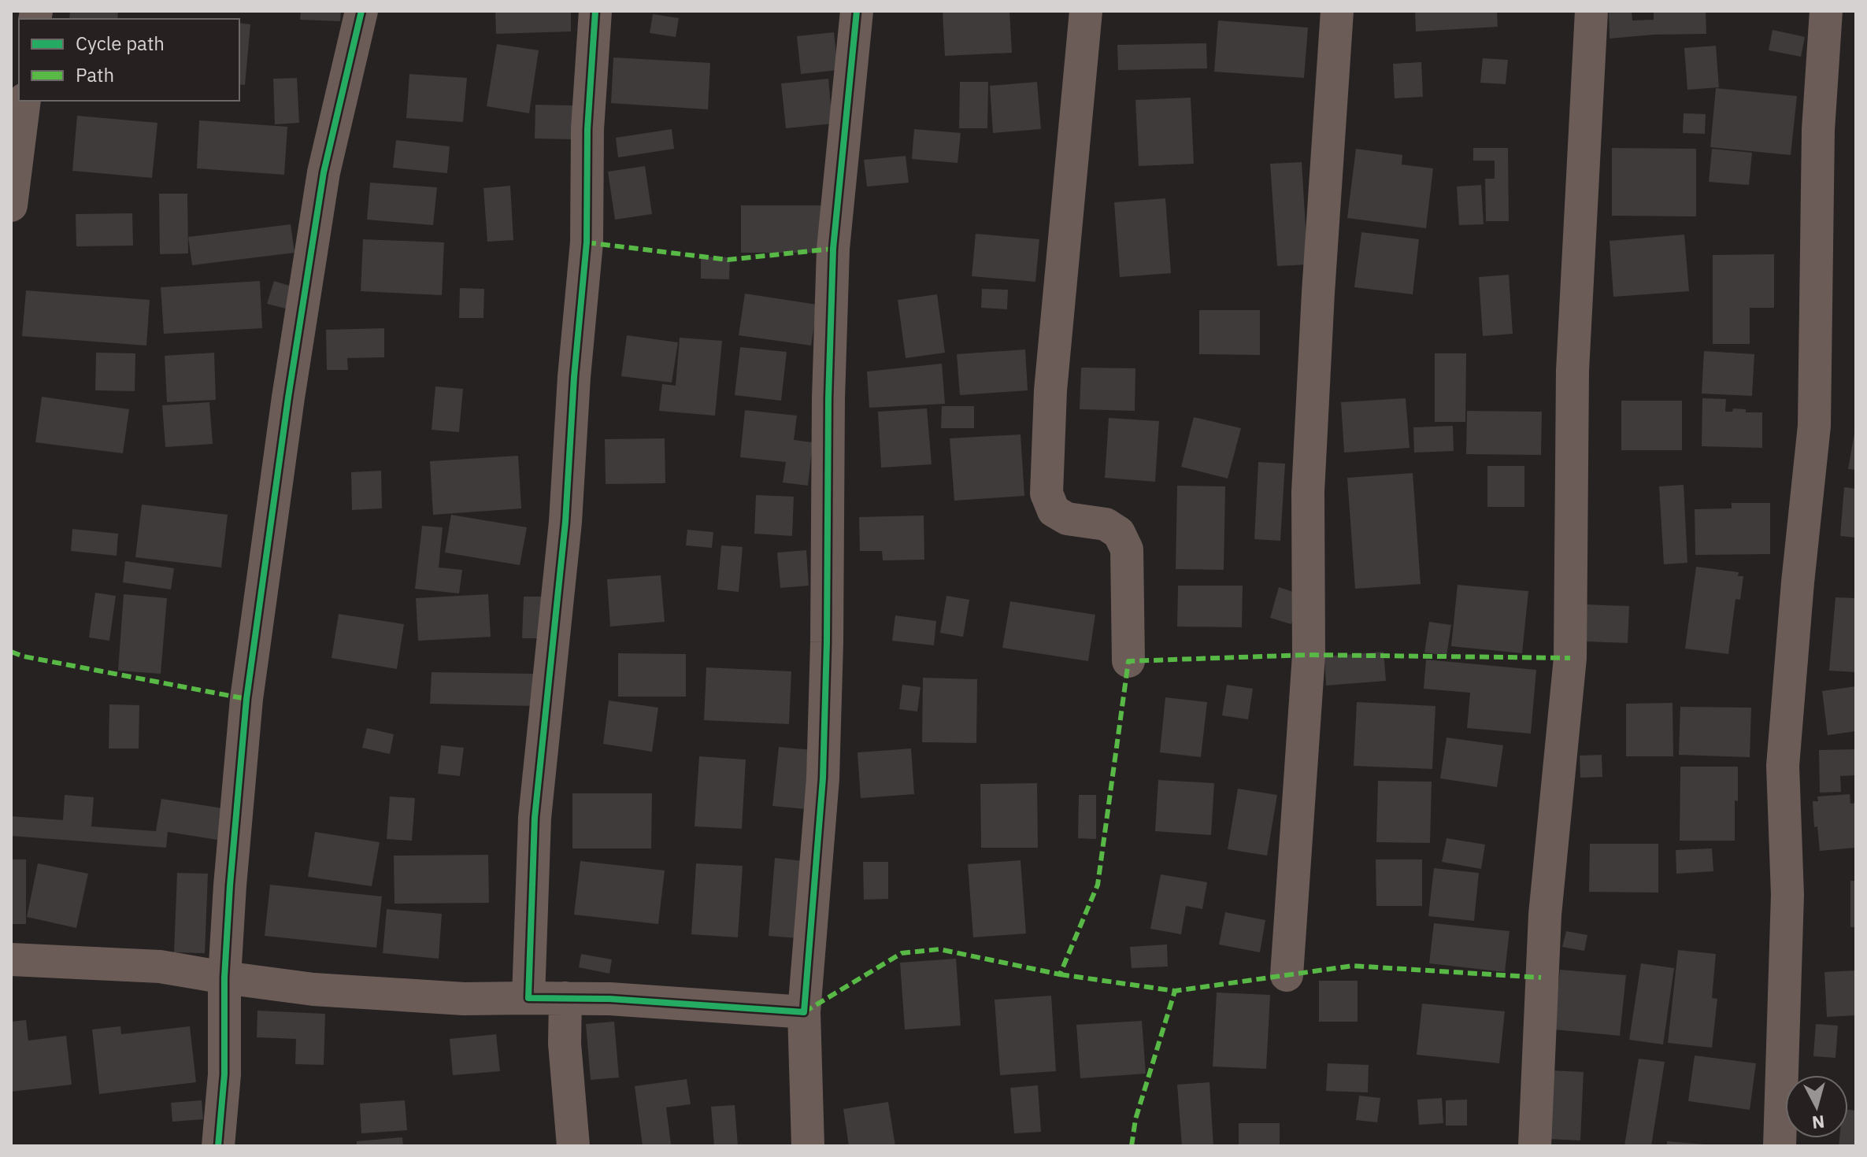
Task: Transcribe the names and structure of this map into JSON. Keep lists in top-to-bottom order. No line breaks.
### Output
{"legend":["Cycle path","Path"],"north":"bottom"}
